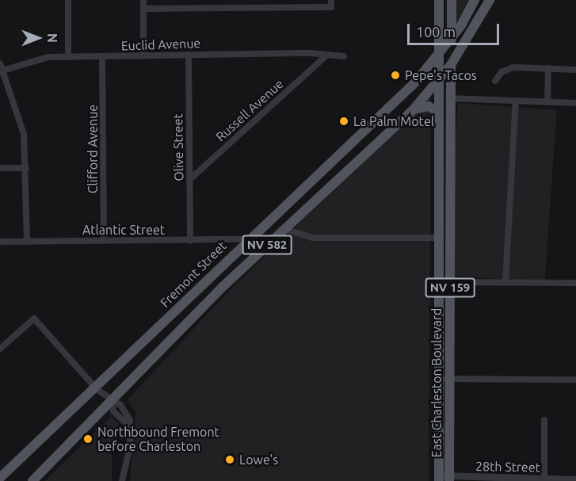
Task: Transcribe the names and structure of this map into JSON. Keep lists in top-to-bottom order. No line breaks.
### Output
{"streets":{"main road":["NV 582","Fremont Street","NV 159","East Charleston Boulevard"],"street":["Euclid Avenue","Russell Avenue","Olive Street","Clifford Avenue","Atlantic Street","28th Street"]},"crossings":[["Euclid Avenue","Russell Avenue"],["Euclid Avenue","Olive Street"],["Euclid Avenue","Clifford Avenue"],["Russell Avenue","Olive Street"],["Olive Street","Atlantic Street"],["Clifford Avenue","Atlantic Street"],["Atlantic Street","Fremont Street"],["NV 582","East Charleston Boulevard"],["Fremont Street","East Charleston Boulevard"],["East Charleston Boulevard","28th Street"]],"places":["Pepe's Tacos","La Palm Motel","Northbound Fremont before Charleston","Lowe's"],"scale_bar":"100 m","north":"right"}
